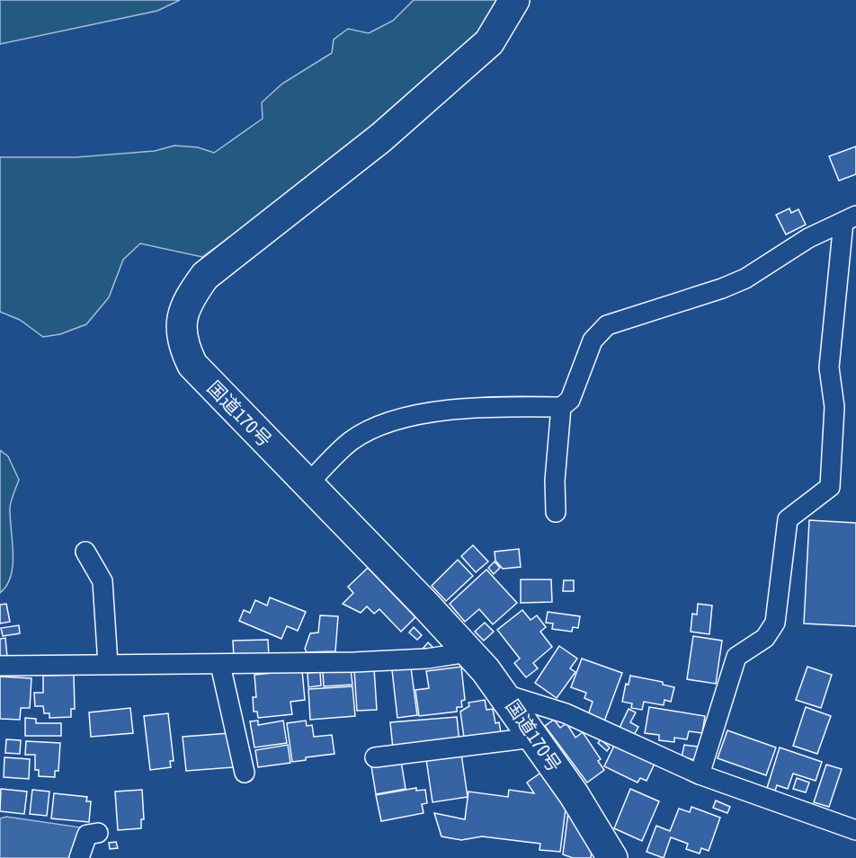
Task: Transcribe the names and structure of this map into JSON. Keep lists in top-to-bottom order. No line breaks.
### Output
{"streets":{"highway":["国道170号"]}}
